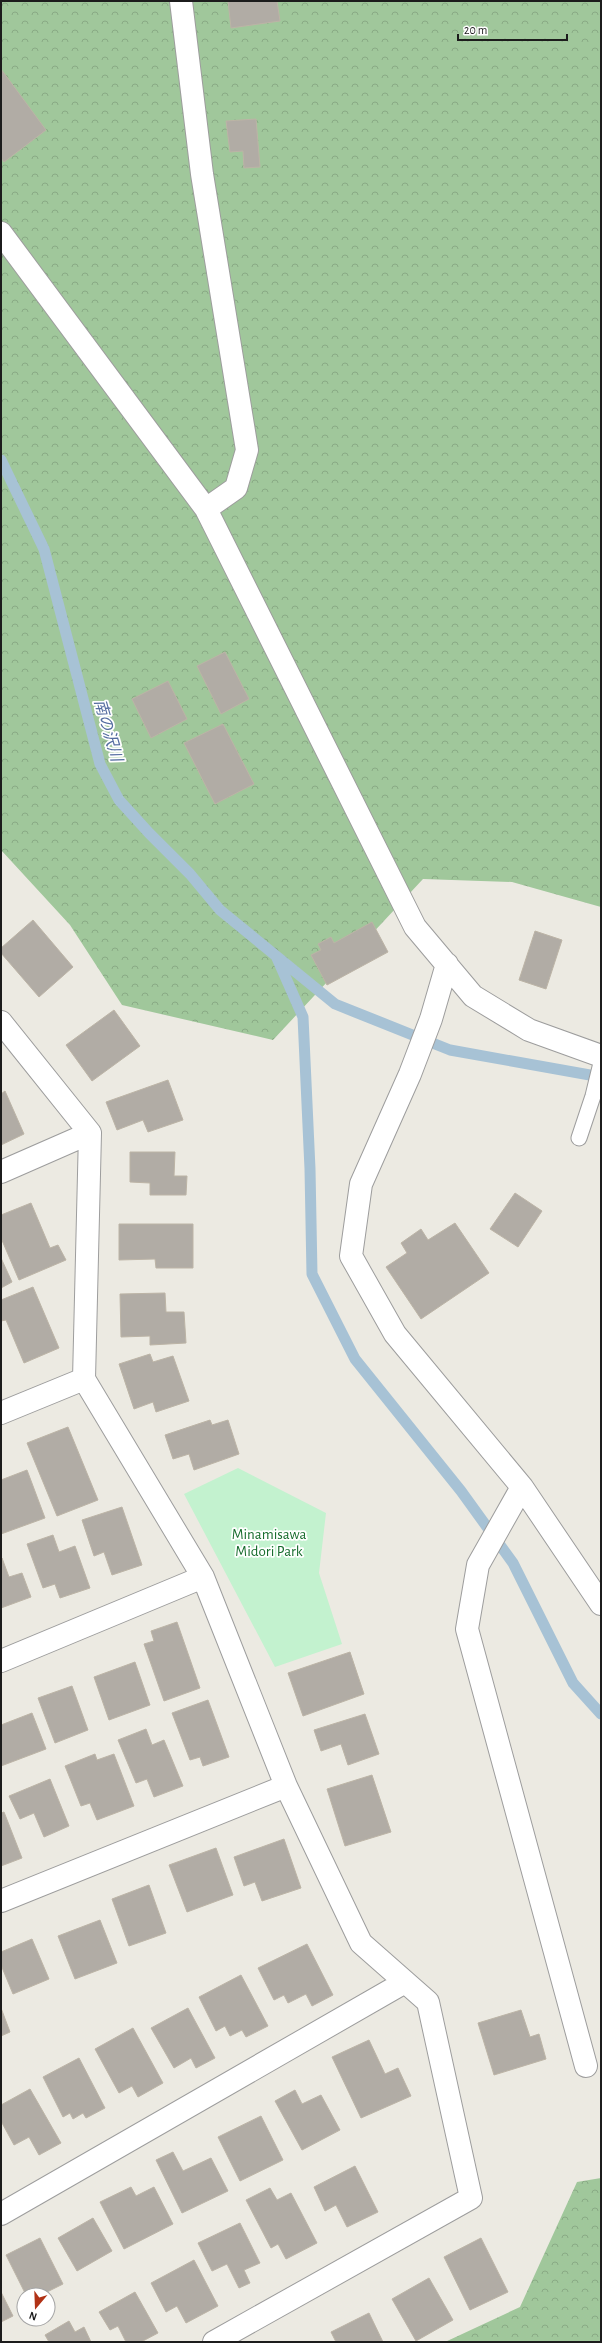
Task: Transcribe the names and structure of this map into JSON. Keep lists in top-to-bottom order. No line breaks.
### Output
{"water":["南の沢川"],"parks":["Minamisawa Midori Park"],"scale_bar":"20 m","north":"bottom"}
